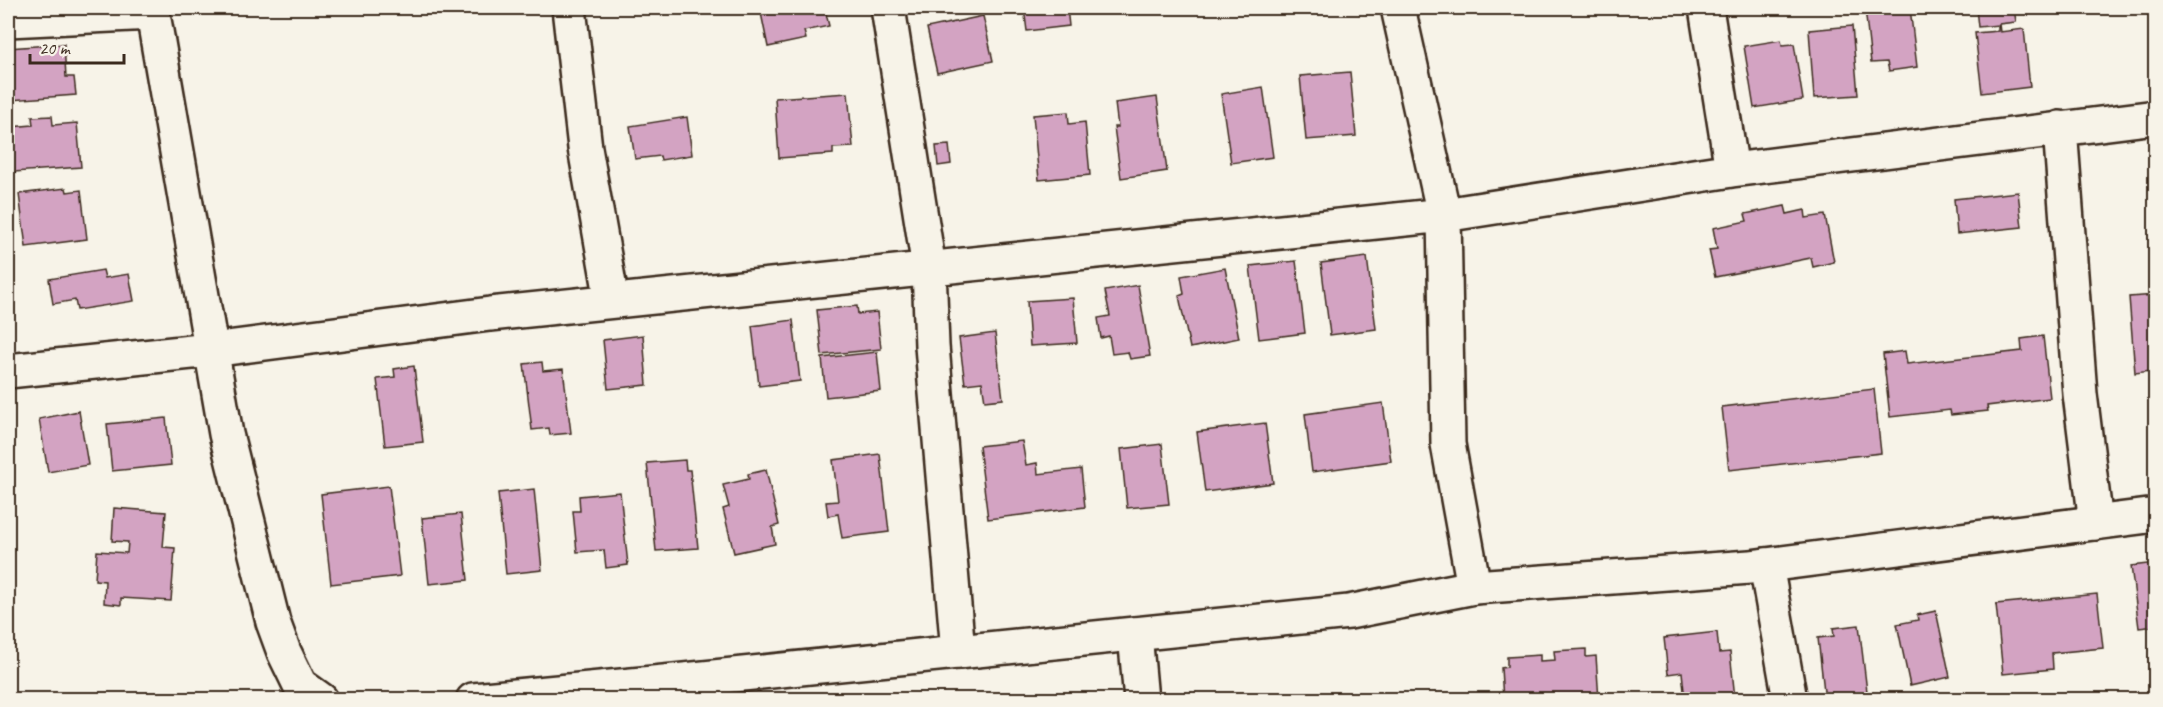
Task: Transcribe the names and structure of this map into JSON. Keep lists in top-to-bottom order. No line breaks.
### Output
{"scale_bar":"20 m"}
